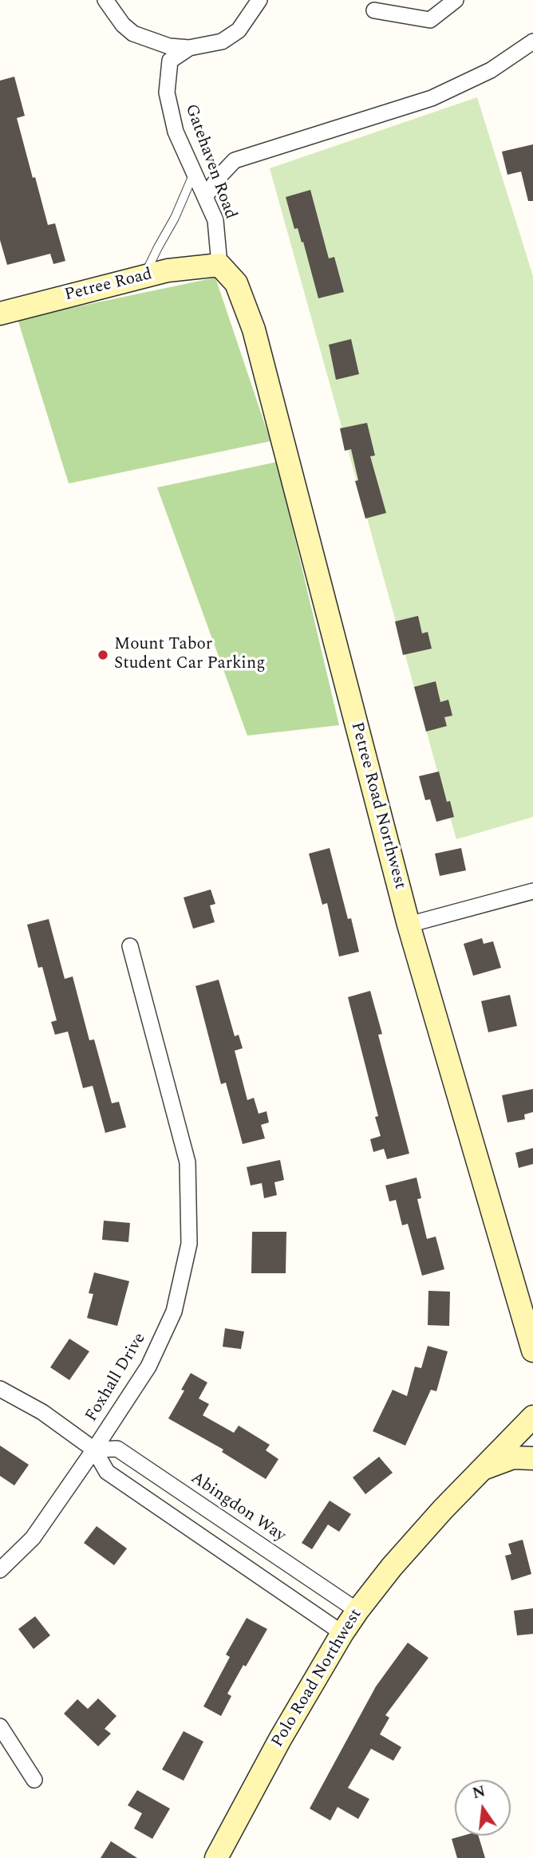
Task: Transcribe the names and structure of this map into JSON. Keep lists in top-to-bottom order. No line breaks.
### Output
{"streets":{"street":["Gatehaven Road","Petree Road","Petree Road Northwest","Foxhall Drive","Abingdon Way","Polo Road Northwest"]},"crossings":[["Gatehaven Road","Petree Road"],["Gatehaven Road","Petree Road Northwest"],["Petree Road","Petree Road Northwest"],["Foxhall Drive","Abingdon Way"],["Abingdon Way","Polo Road Northwest"]],"places":["Mount Tabor Student Car Parking"],"north":"top"}
